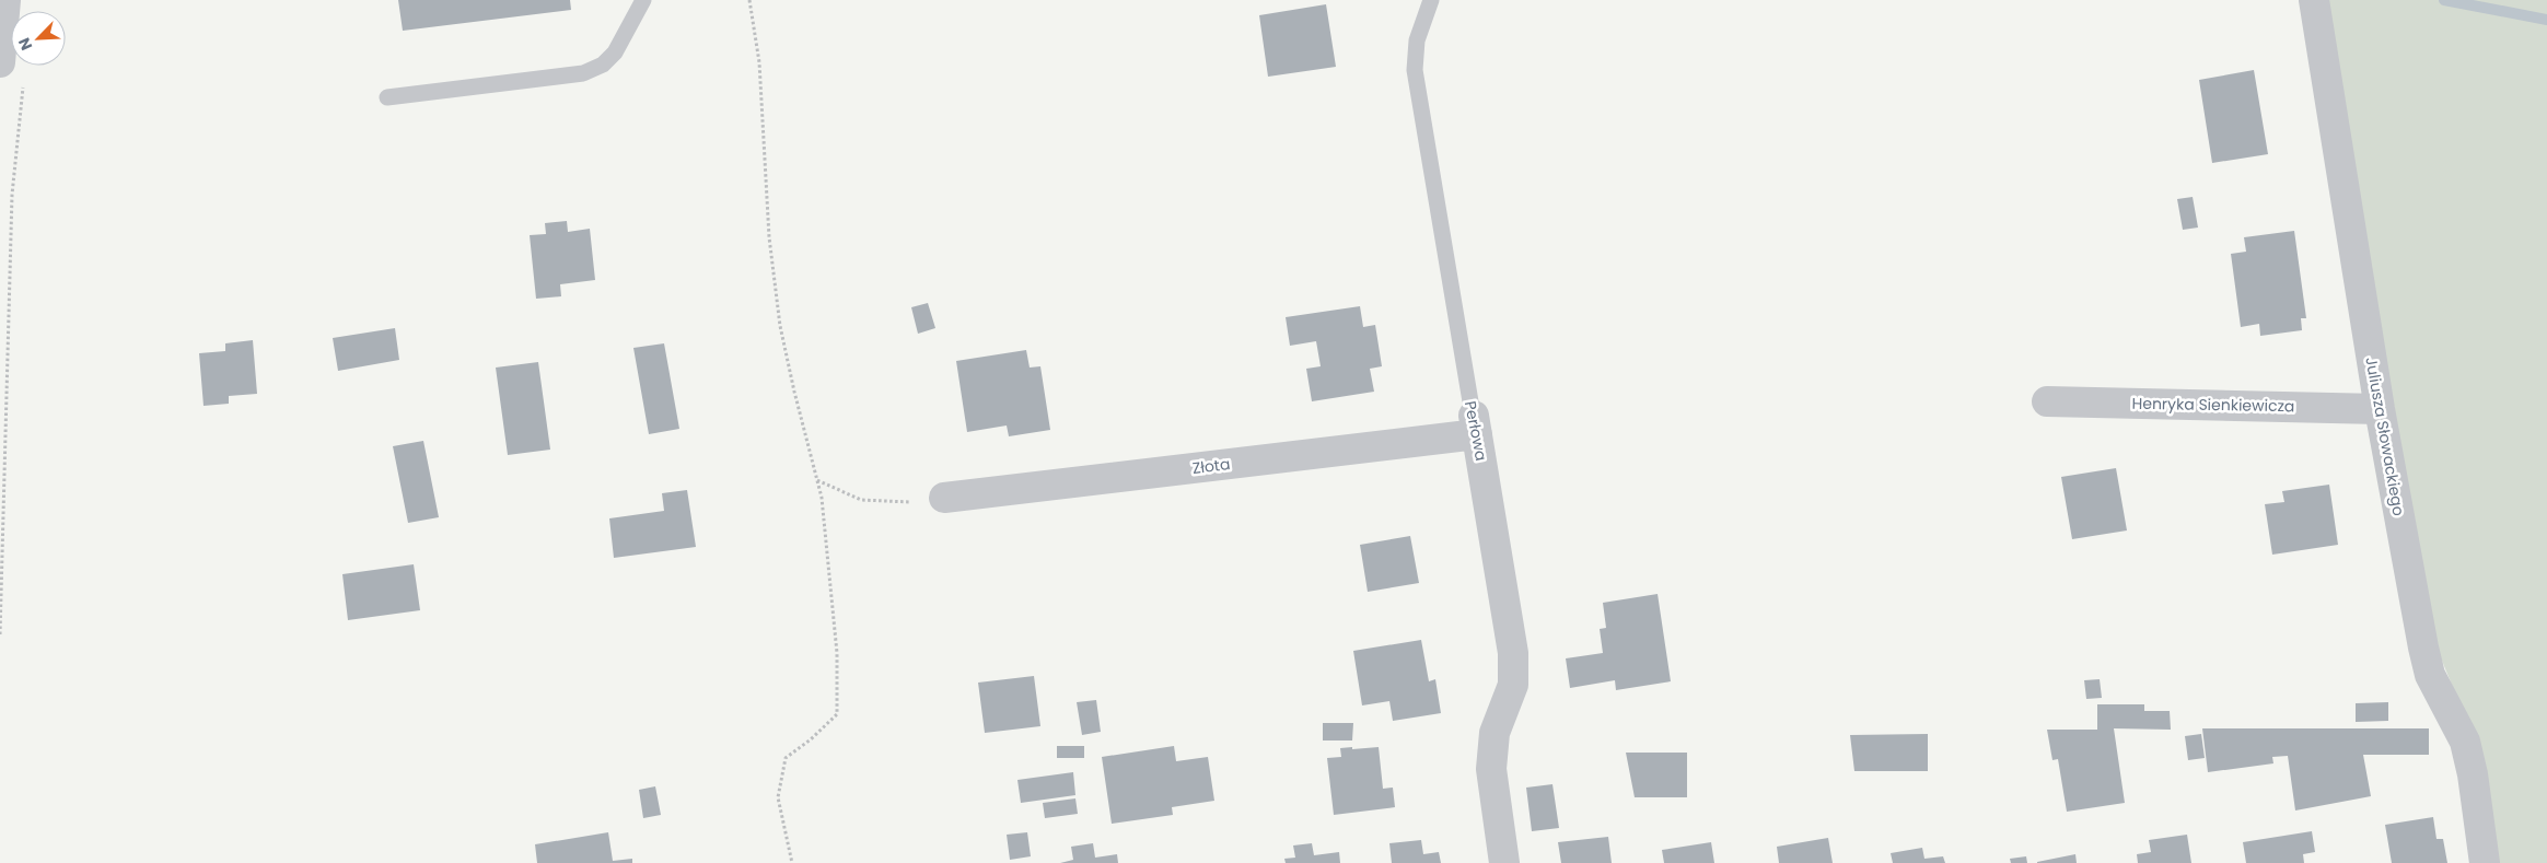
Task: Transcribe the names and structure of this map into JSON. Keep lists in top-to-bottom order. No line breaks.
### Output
{"streets":{"street":["Henryka Sienkiewicza","Perłowa","Juliusza Słowackiego","Złota"]},"crossings":[["Henryka Sienkiewicza","Juliusza Słowackiego"],["Perłowa","Złota"]],"north":"bottom left"}
